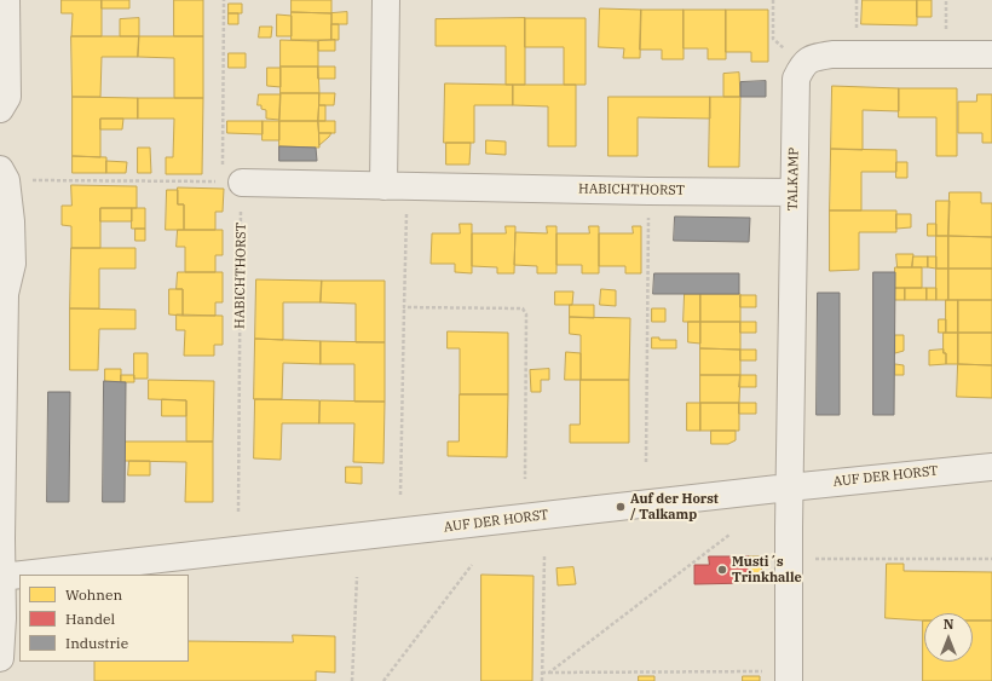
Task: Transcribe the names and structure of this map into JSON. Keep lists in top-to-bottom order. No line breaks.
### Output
{"streets":{"street":["TALKAMP","HABICHTHORST","AUF DER HORST"]},"crossings":[["TALKAMP","HABICHTHORST"],["TALKAMP","AUF DER HORST"]],"places":["Auf der Horst / Talkamp","Musti´s Trinkhalle"],"legend":["Wohnen","Handel","Industrie"],"north":"top"}
